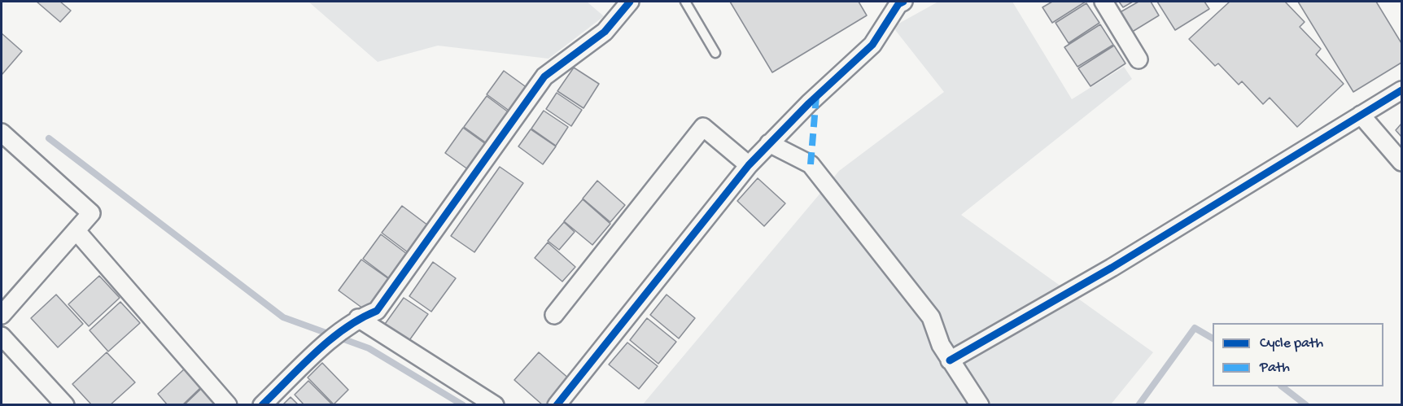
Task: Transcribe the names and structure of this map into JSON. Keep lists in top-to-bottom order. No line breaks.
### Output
{"legend":["Cycle path","Path"]}
